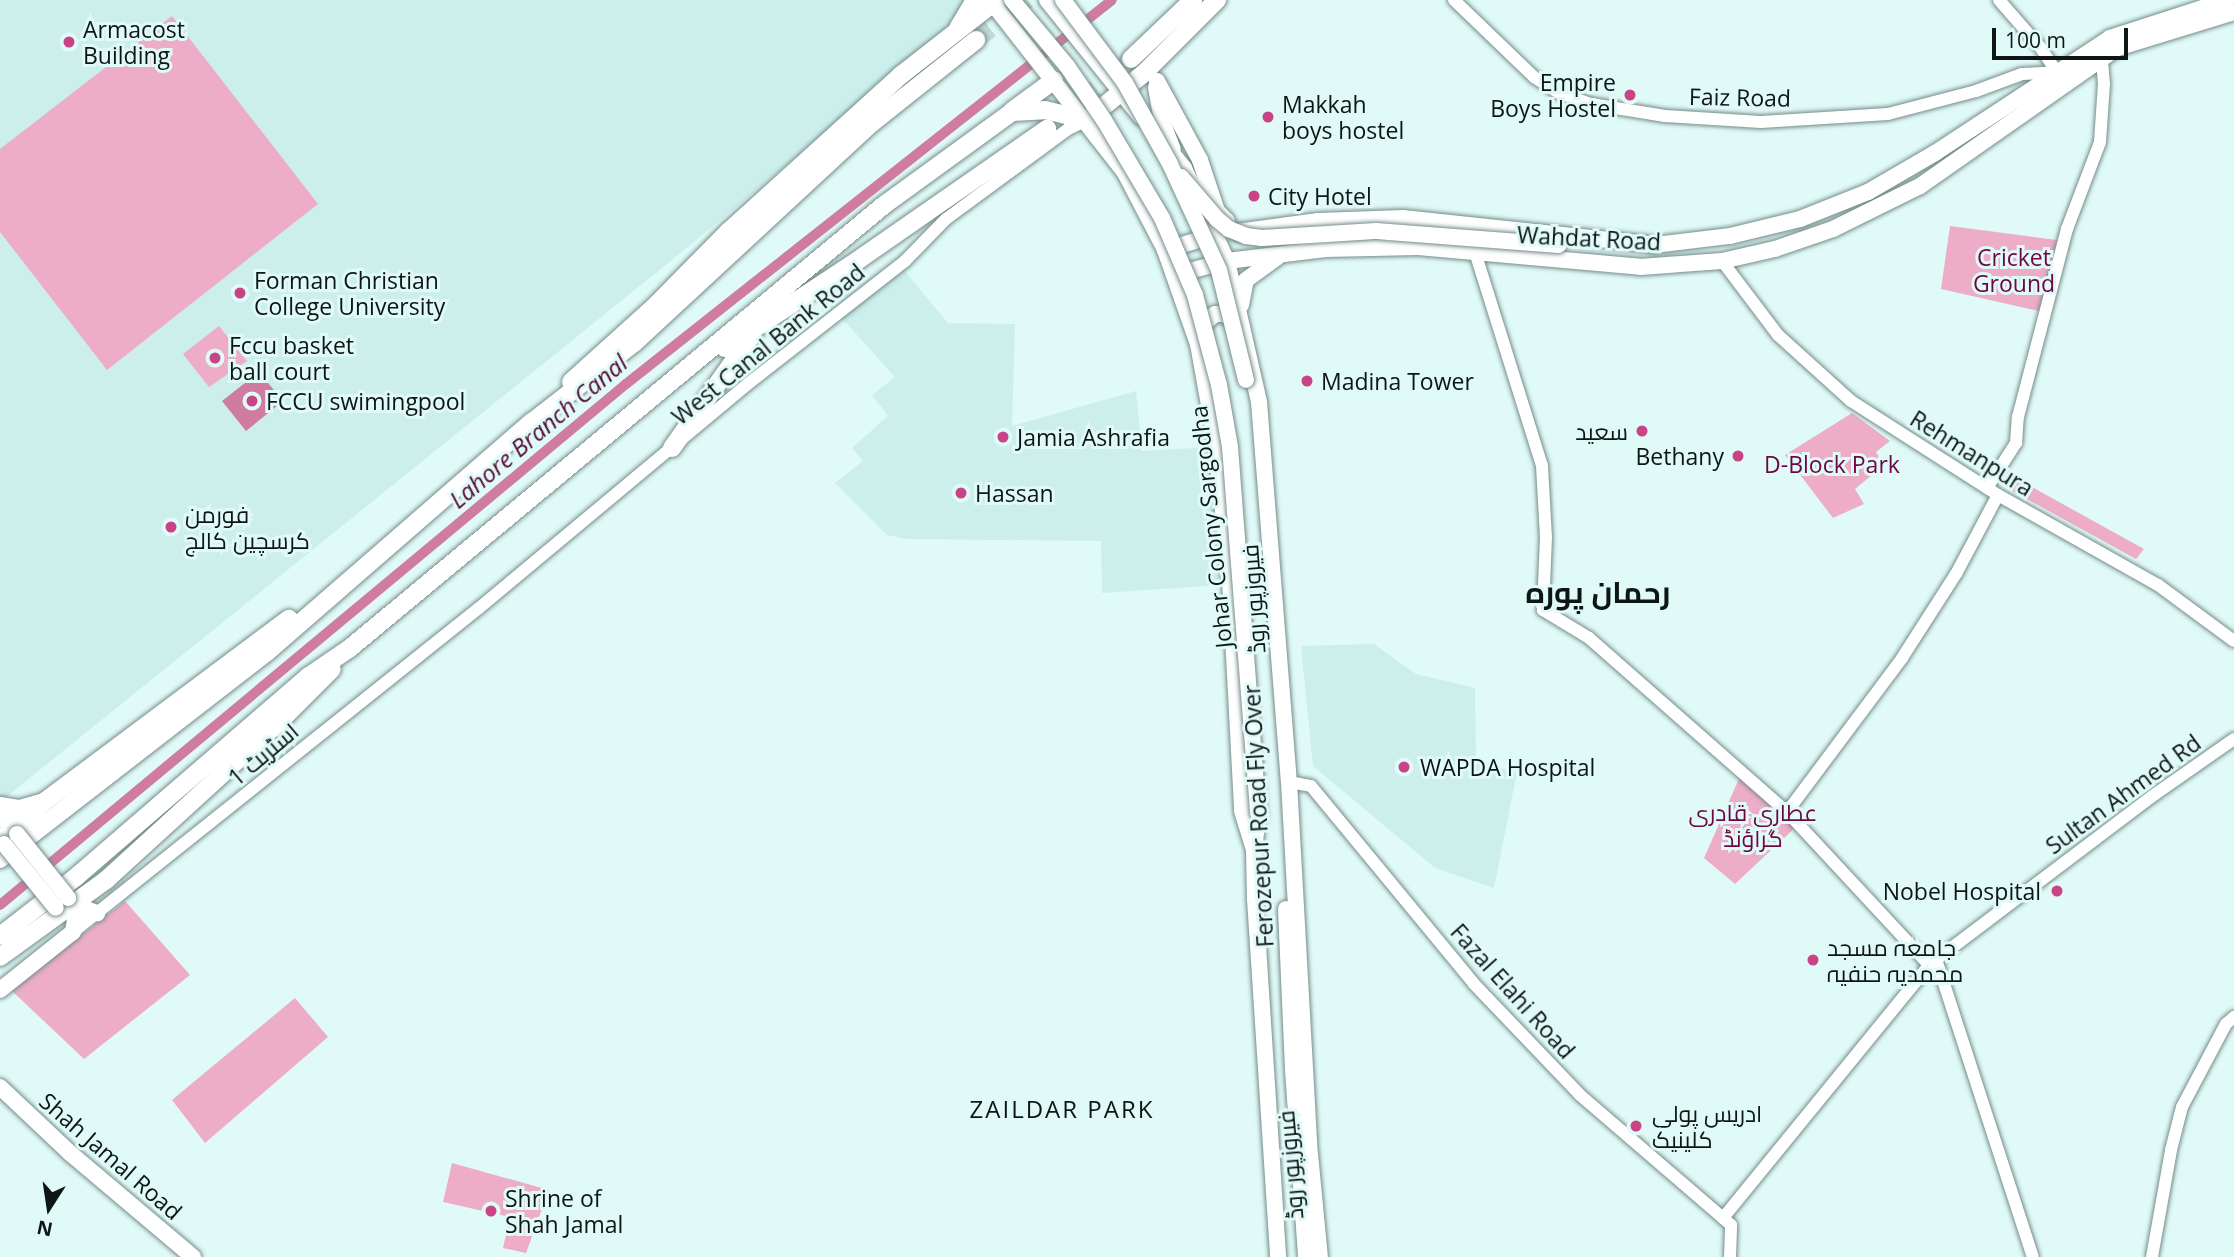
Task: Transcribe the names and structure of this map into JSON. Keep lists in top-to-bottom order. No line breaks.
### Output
{"streets":{"main road":["Wahdat Road","Johar Colony Sargodha","فیروزپور روڈ","Ferozepur Road Fly Over","Shah Jamal Road"],"street":["Faiz Road","West Canal Bank Road","Rehmanpura","اسٹریٹ 1","Sultan Ahmed Rd","Fazal Elahi Road"]},"crossings":[["Faiz Road","Wahdat Road"],["Wahdat Road","Rehmanpura"],["Wahdat Road","فیروزپور روڈ"],["West Canal Bank Road","فیروزپور روڈ"],["West Canal Bank Road","اسٹریٹ 1"],["Johar Colony Sargodha","فیروزپور روڈ"],["فیروزپور روڈ","Ferozepur Road Fly Over"],["فیروزپور روڈ","Fazal Elahi Road"],["Sultan Ahmed Rd","Fazal Elahi Road"]],"districts":["رحمان پورہ","ZAILDAR PARK"],"water":["Lahore Branch Canal"],"parks":["Cricket Ground","D-Block Park","عطاری قادری گراؤنڈ"],"places":["Armacost Building","Empire Boys Hostel","Makkah boys hostel","City Hotel","Forman Christian College University","Fccu basket ball court","Madina Tower","FCCU swimingpool","سعید","Jamia Ashrafia","Bethany","Hassan","فورمن کرسچین کالج","WAPDA Hospital","Nobel Hospital","جامعہ مسجد محمدیہ حنفیہ","ادریس پولی کلینیک","Shrine of Shah Jamal"],"scale_bar":"100 m","north":"bottom"}
